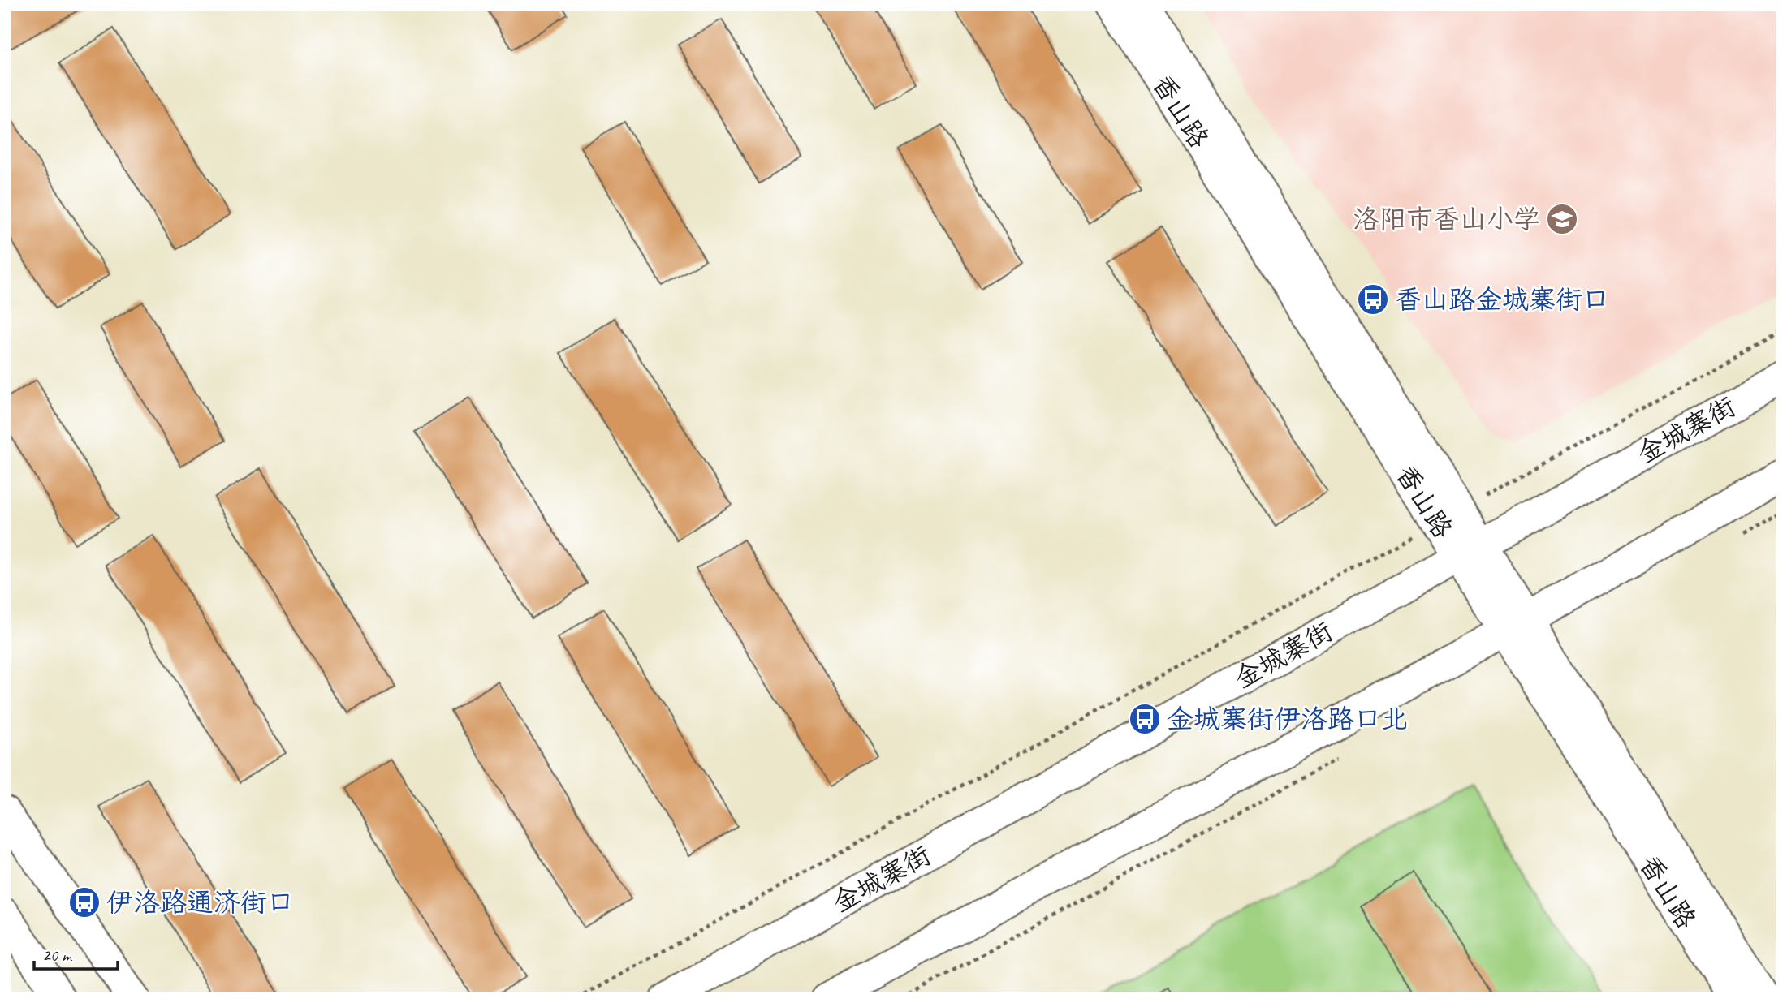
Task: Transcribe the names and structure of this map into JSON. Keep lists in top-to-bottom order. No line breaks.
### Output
{"streets":{"main road":["香山路","金城寨街"]},"crossings":[["香山路","金城寨街"]],"places":{"school or university":["洛阳市香山小学"],"bus stop":["香山路金城寨街口","金城寨街伊洛路口北","伊洛路通济街口"]},"scale_bar":"20 m"}
